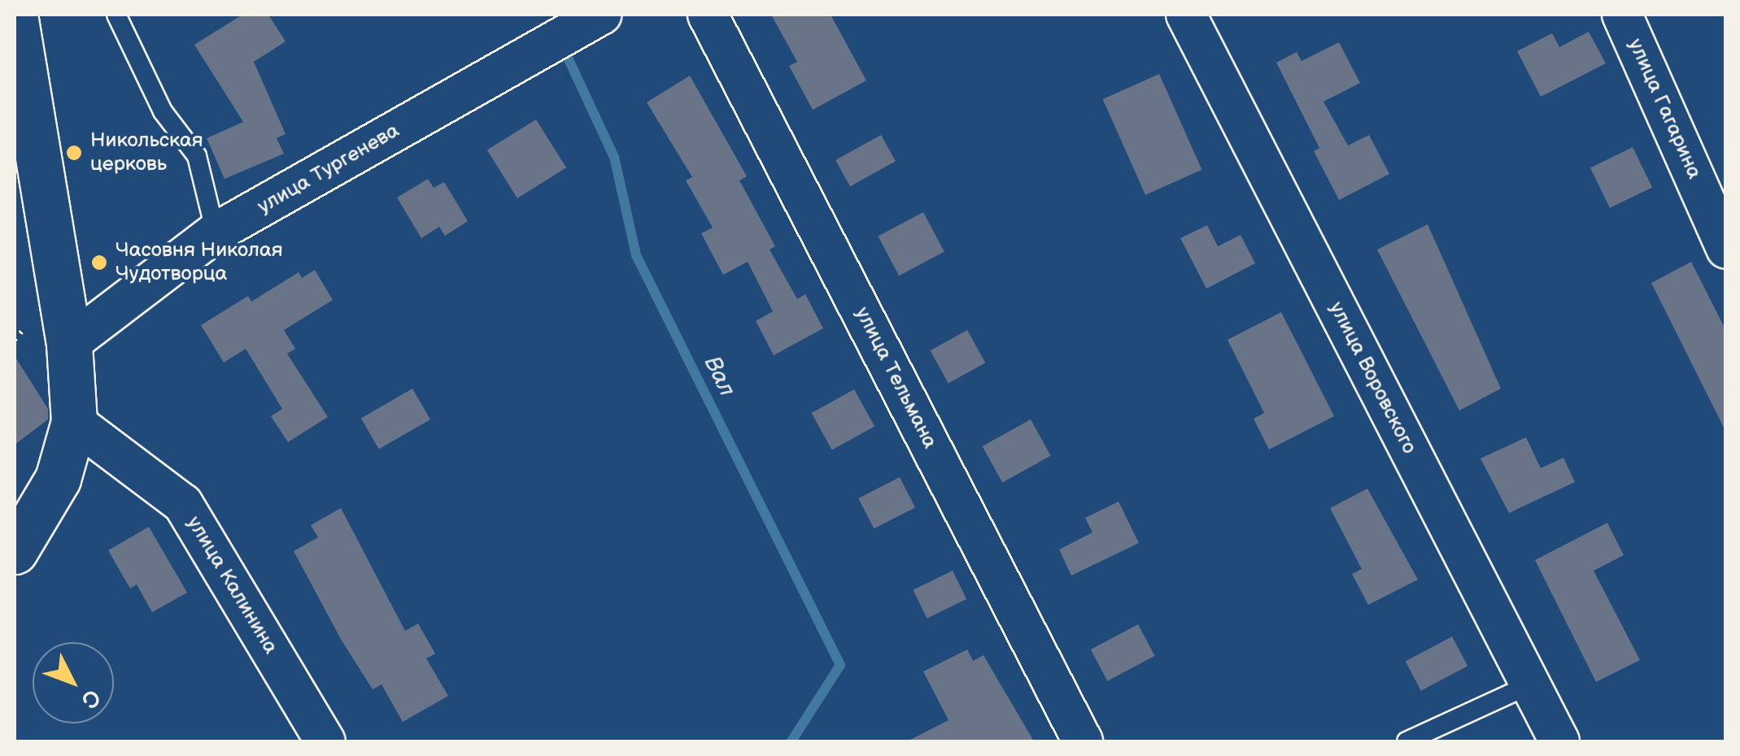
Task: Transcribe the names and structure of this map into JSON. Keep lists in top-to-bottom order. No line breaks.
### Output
{"streets":{"street":["улица Гагарина","улица Тургенева","улица Тельмана","улица Воровского","улица Калинина"]},"water":["Вал"],"places":["Никольская церковь","Часовня Николая Чудотворца"],"north":"bottom right"}
